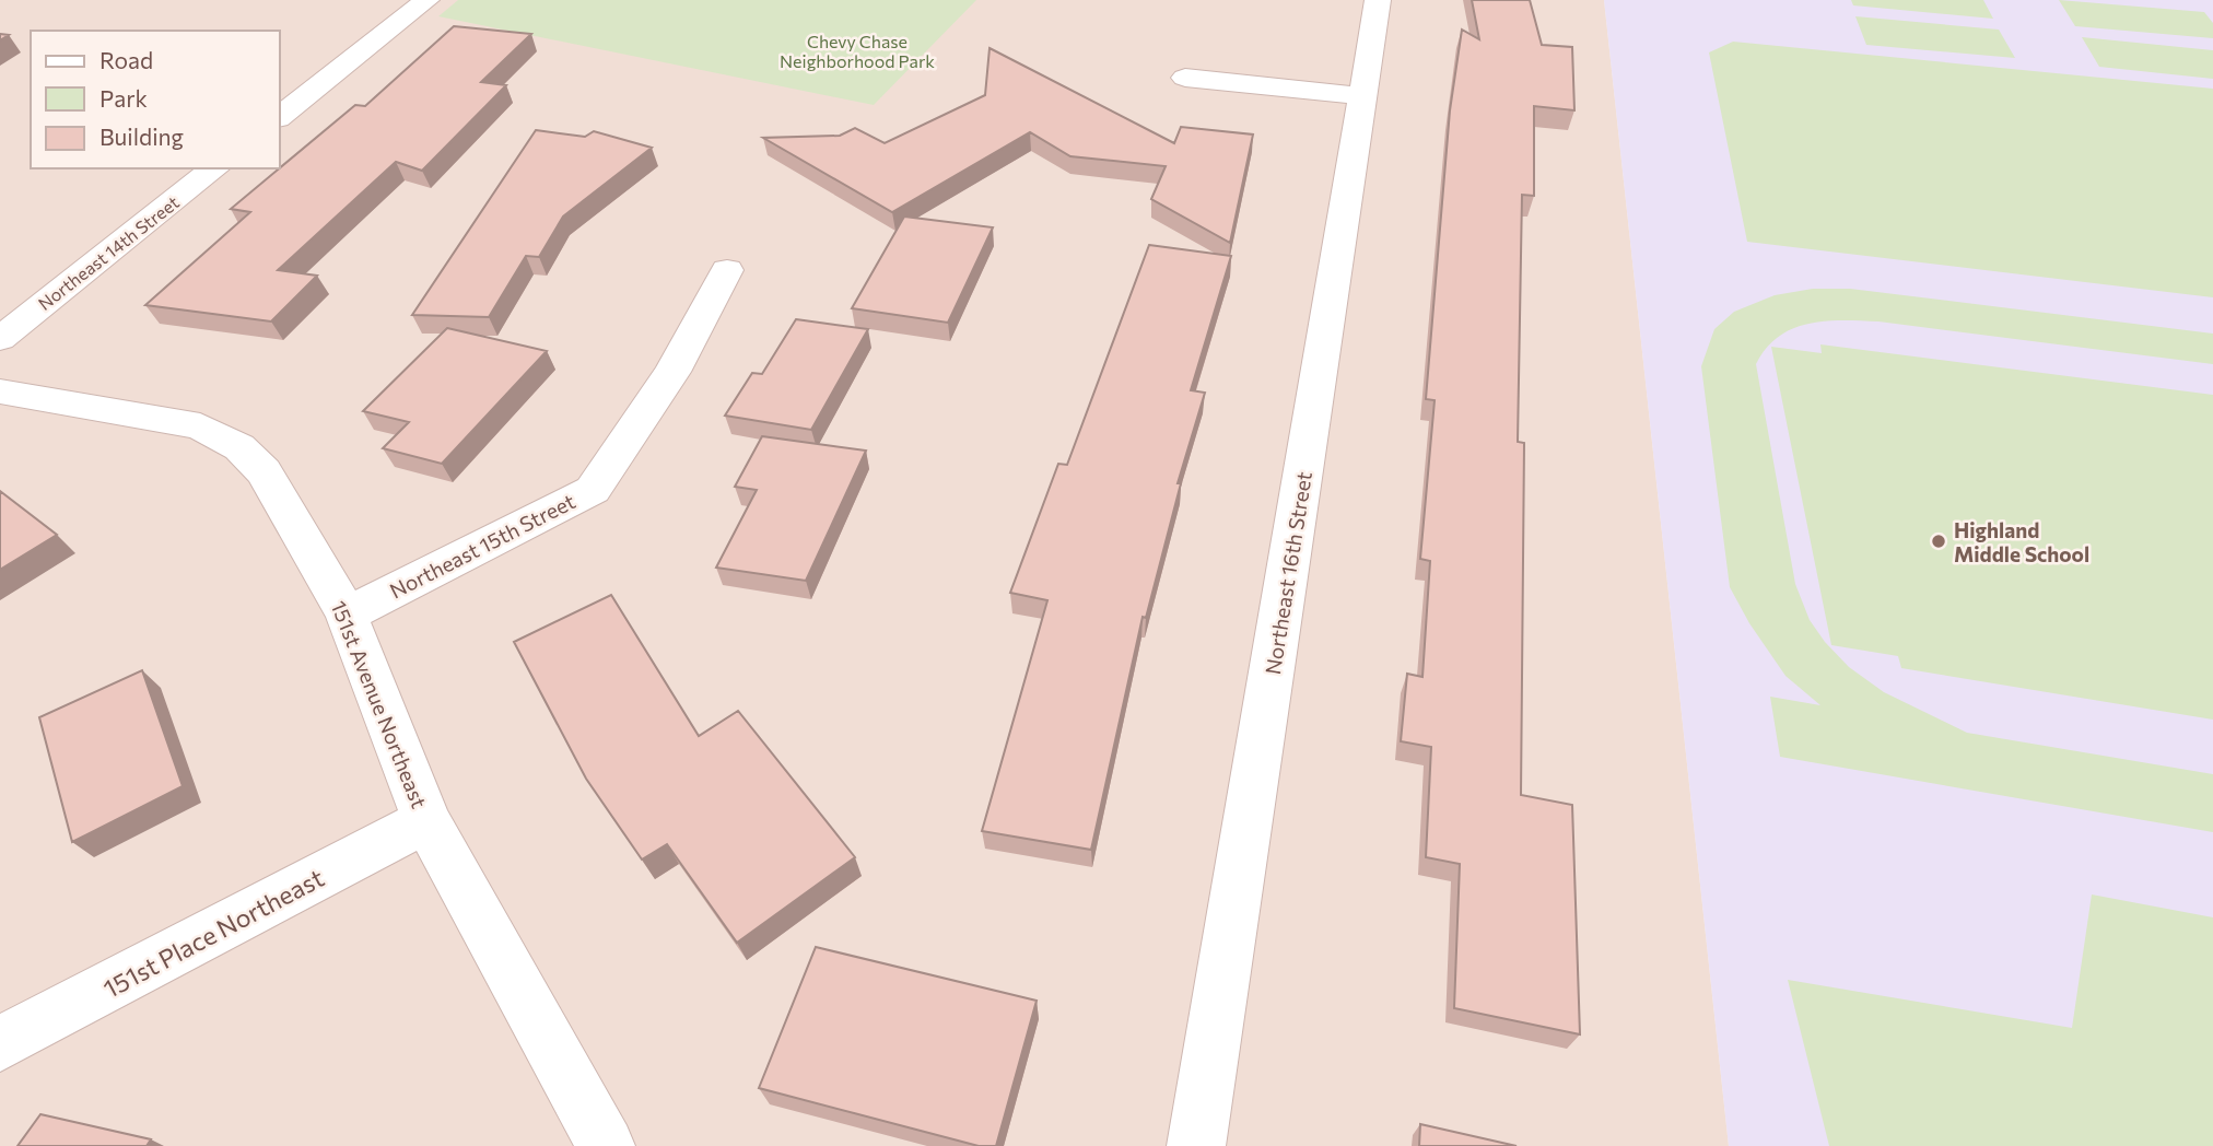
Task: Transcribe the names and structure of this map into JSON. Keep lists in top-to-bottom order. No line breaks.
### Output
{"streets":{"street":["Northeast 14th Street","Northeast 15th Street","Northeast 16th Street","151st Avenue Northeast","151st Place Northeast"]},"crossings":[["Northeast 15th Street","151st Avenue Northeast"],["151st Avenue Northeast","151st Place Northeast"]],"parks":["Chevy Chase Neighborhood Park"],"places":["Highland Middle School"],"legend":["Road","Park","Building"]}
